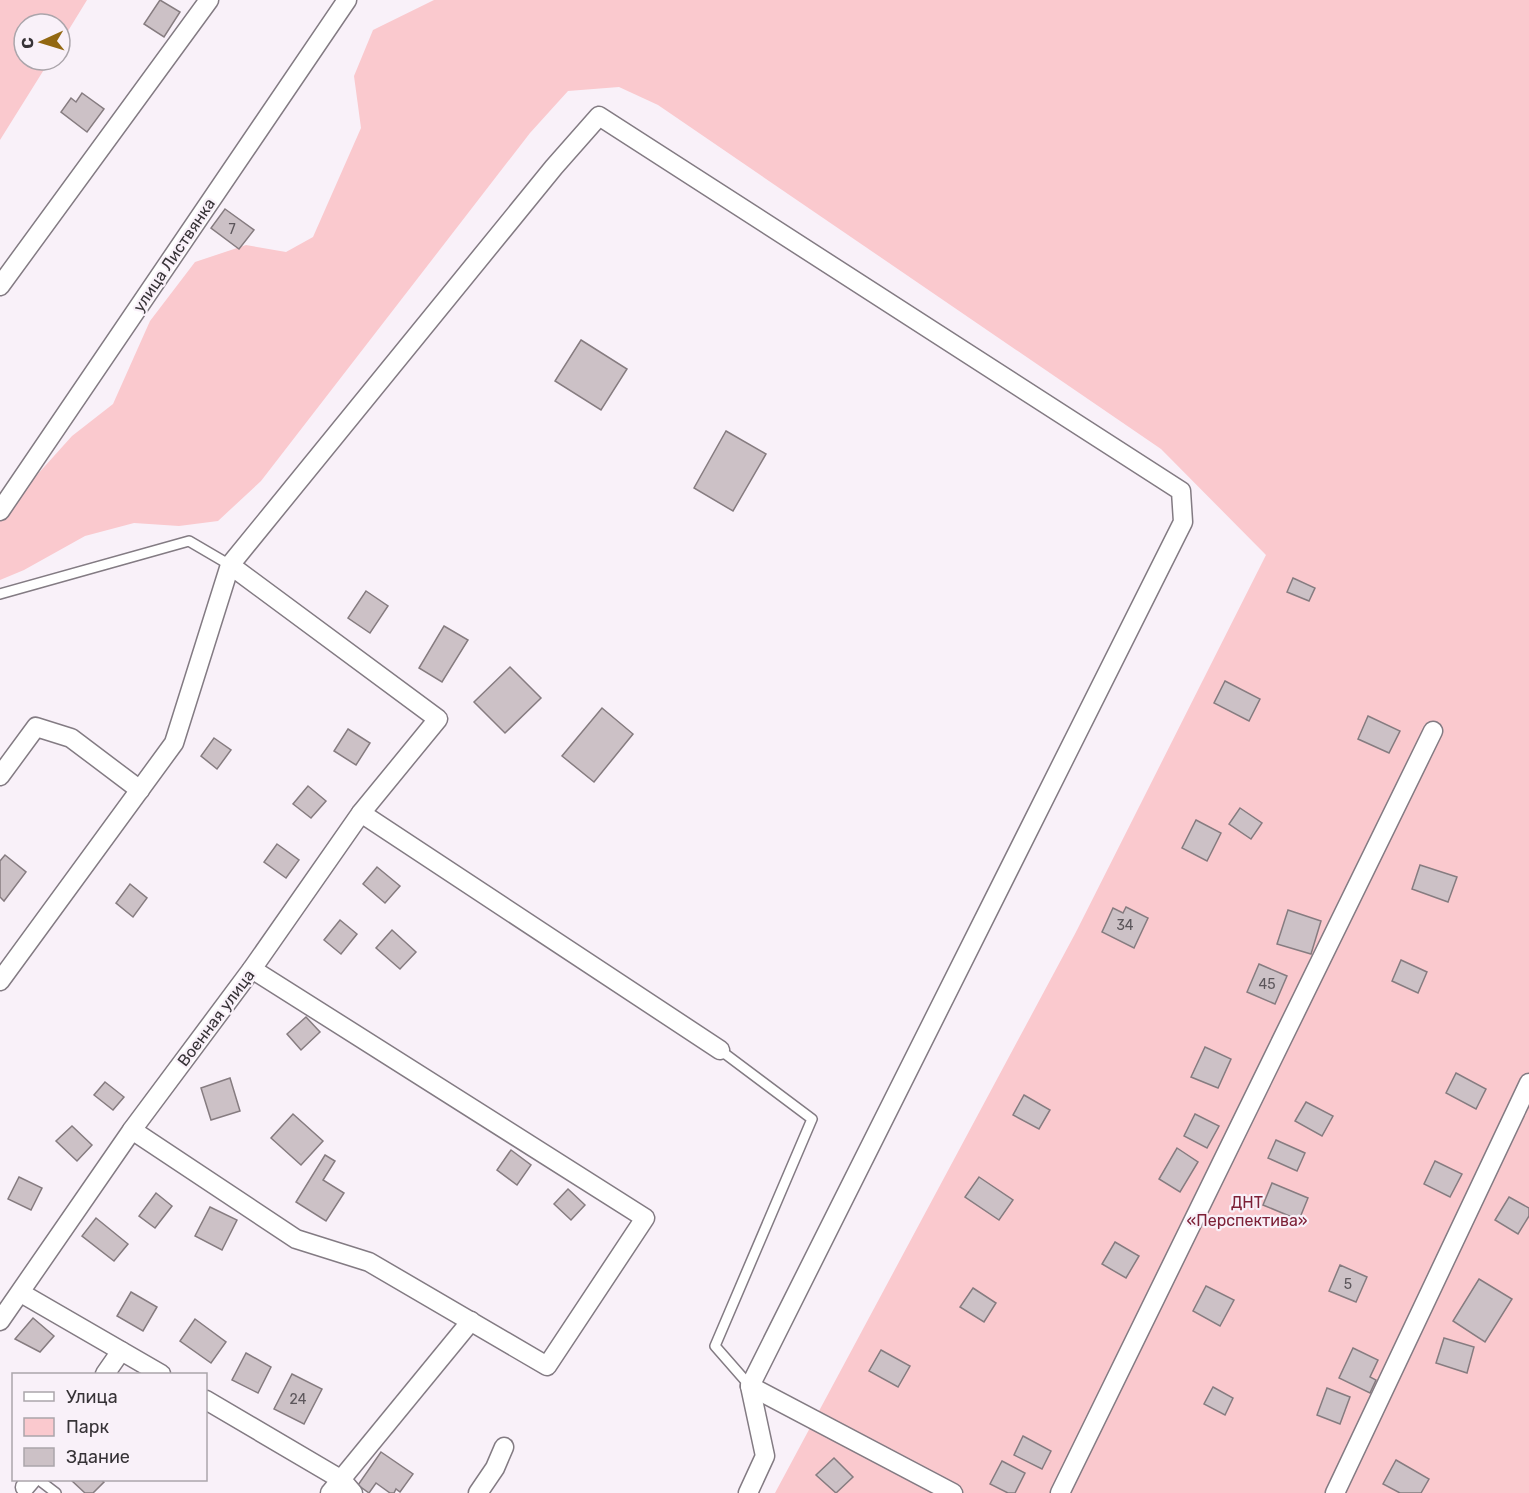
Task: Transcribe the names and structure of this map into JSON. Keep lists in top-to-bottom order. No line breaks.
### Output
{"streets":{"street":["улица Листвянка","Военная улица"]},"parks":["ДНТ «Перспектива»"],"house_numbers":["7","34","45","5","24"],"legend":["Улица","Парк","Здание"],"north":"left"}
